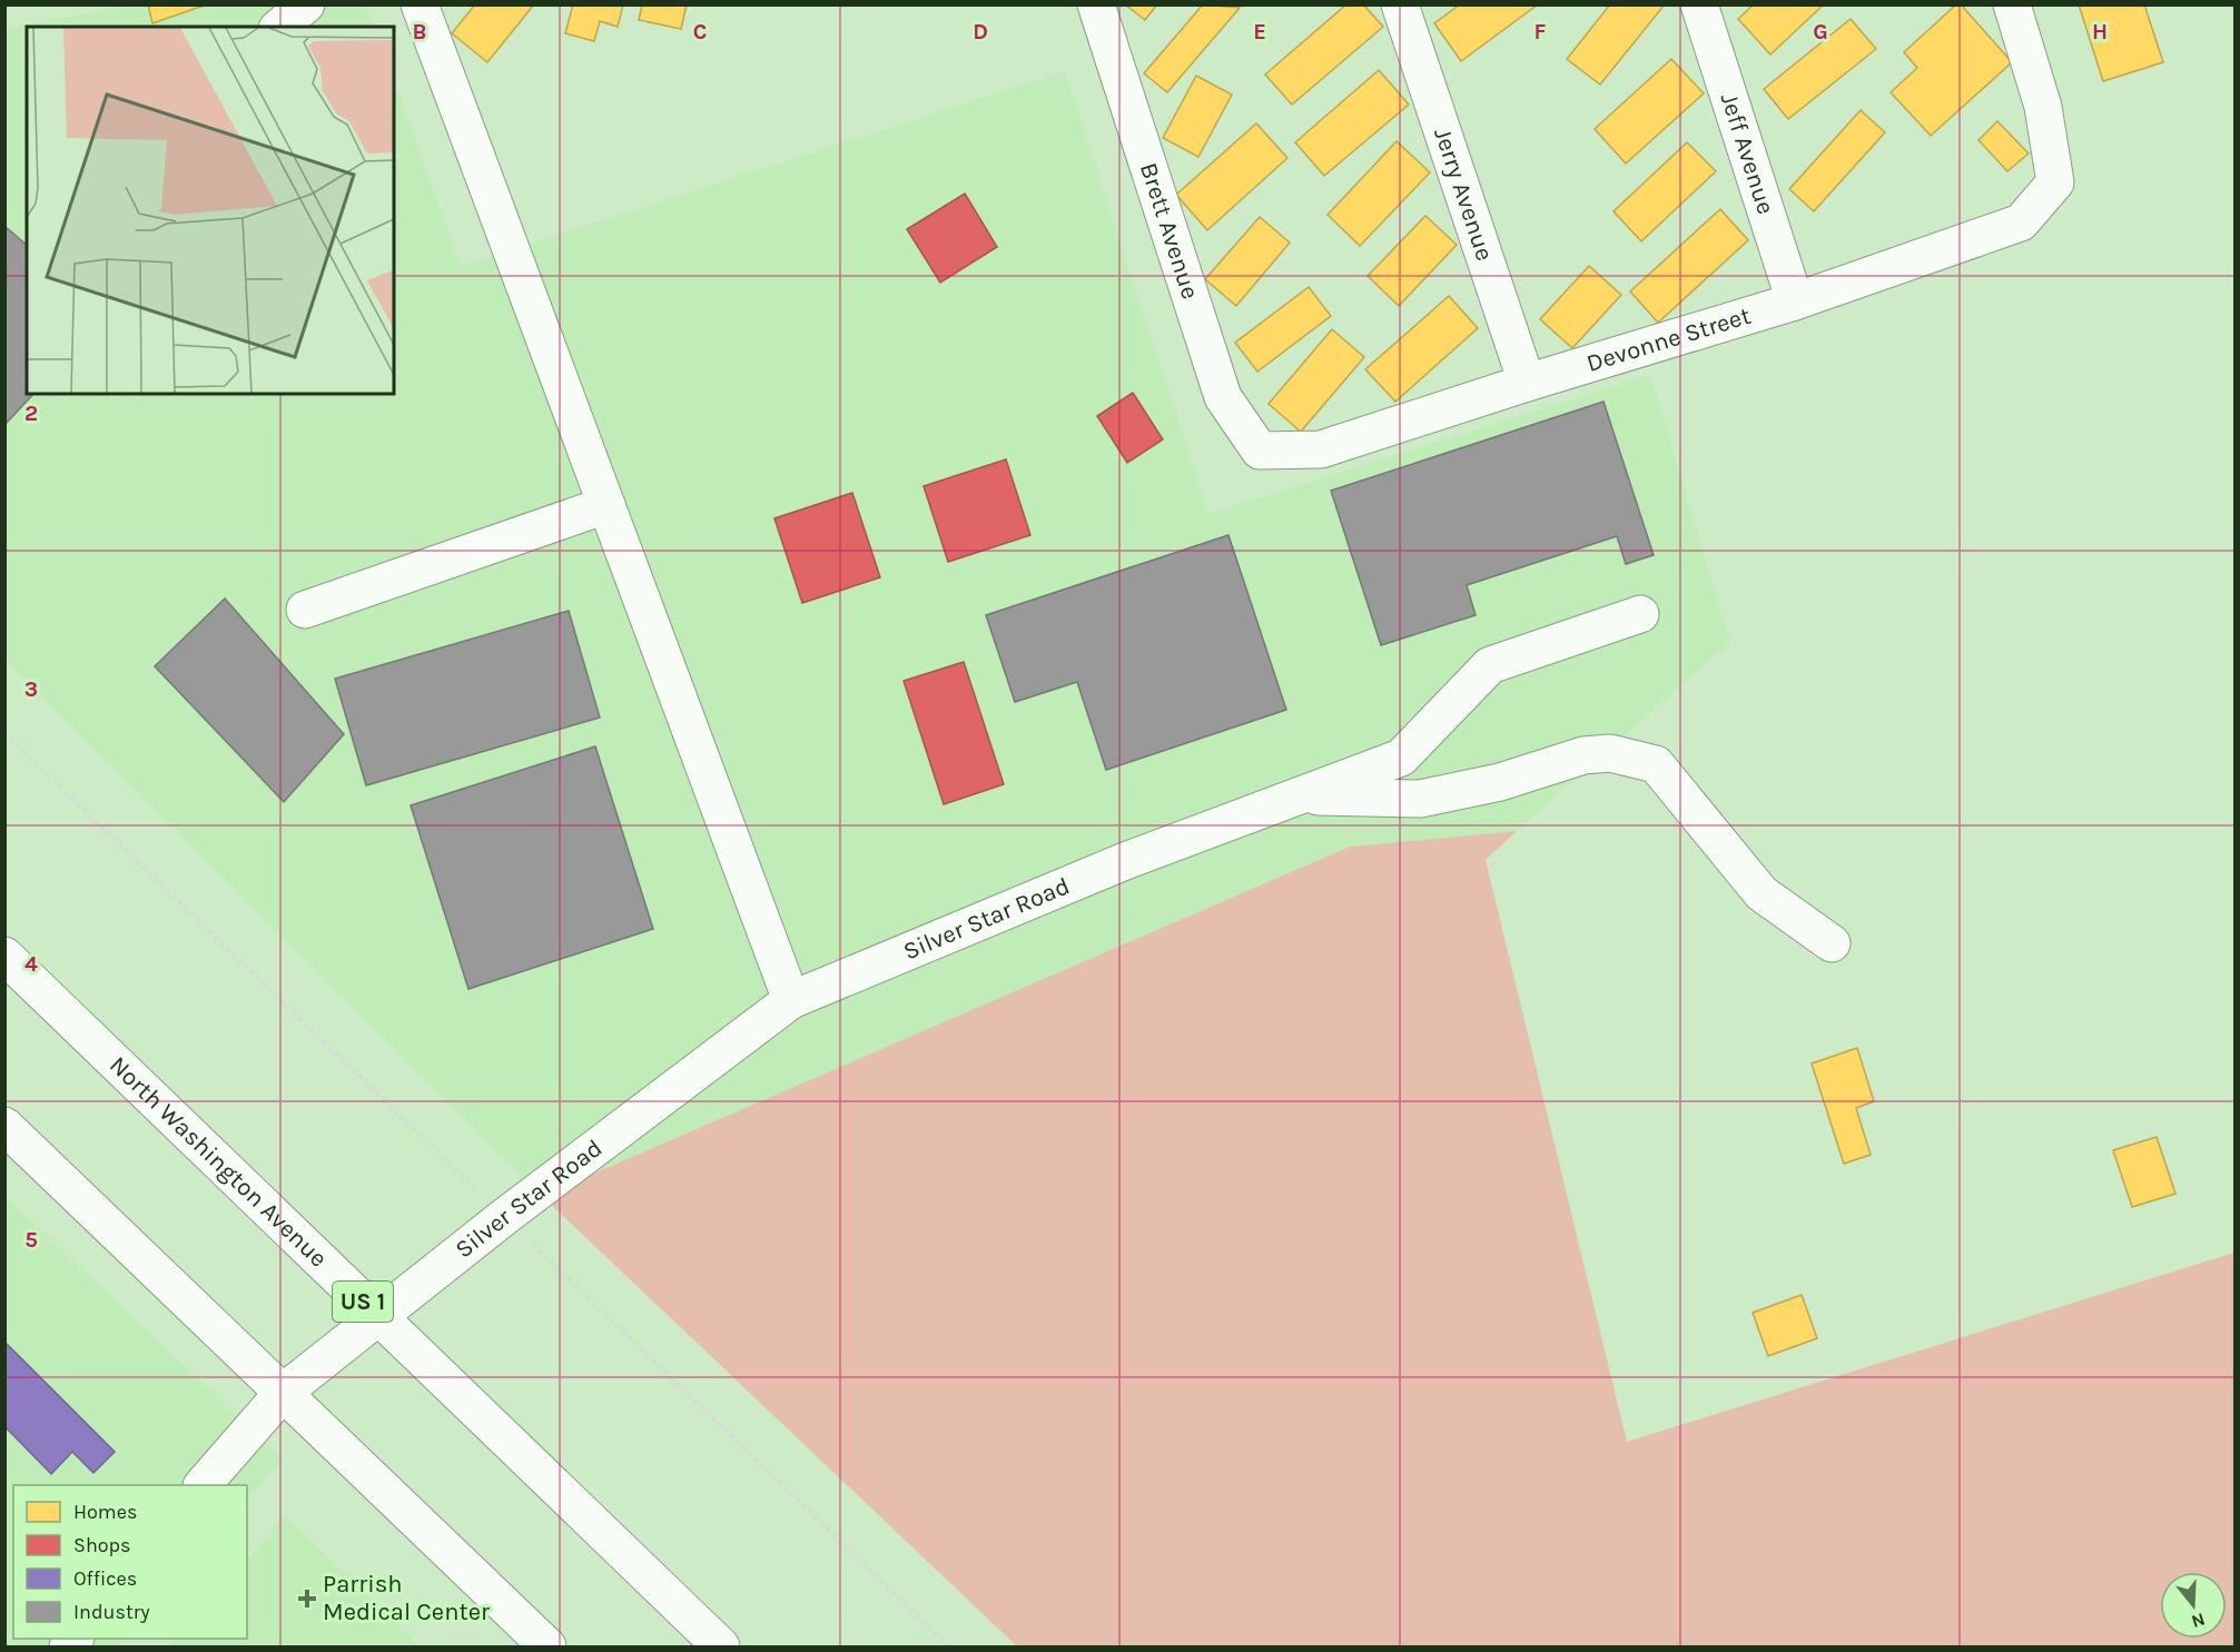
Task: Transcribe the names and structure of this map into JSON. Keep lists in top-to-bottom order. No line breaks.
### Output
{"streets":{"street":["Jeff Avenue","Jerry Avenue","Brett Avenue","Devonne Street","Silver Star Road","North Washington Avenue","US 1"]},"crossings":[["Jeff Avenue","Devonne Street"],["Jerry Avenue","Devonne Street"],["Brett Avenue","Devonne Street"],["Silver Star Road","North Washington Avenue"]],"places":{"health":["Parrish Medical Center"]},"legend":["Homes","Shops","Offices","Industry"],"north":"bottom","grid":{"columns":["B","C","D","E","F","G","H"],"rows":["2","3","4","5"]}}
